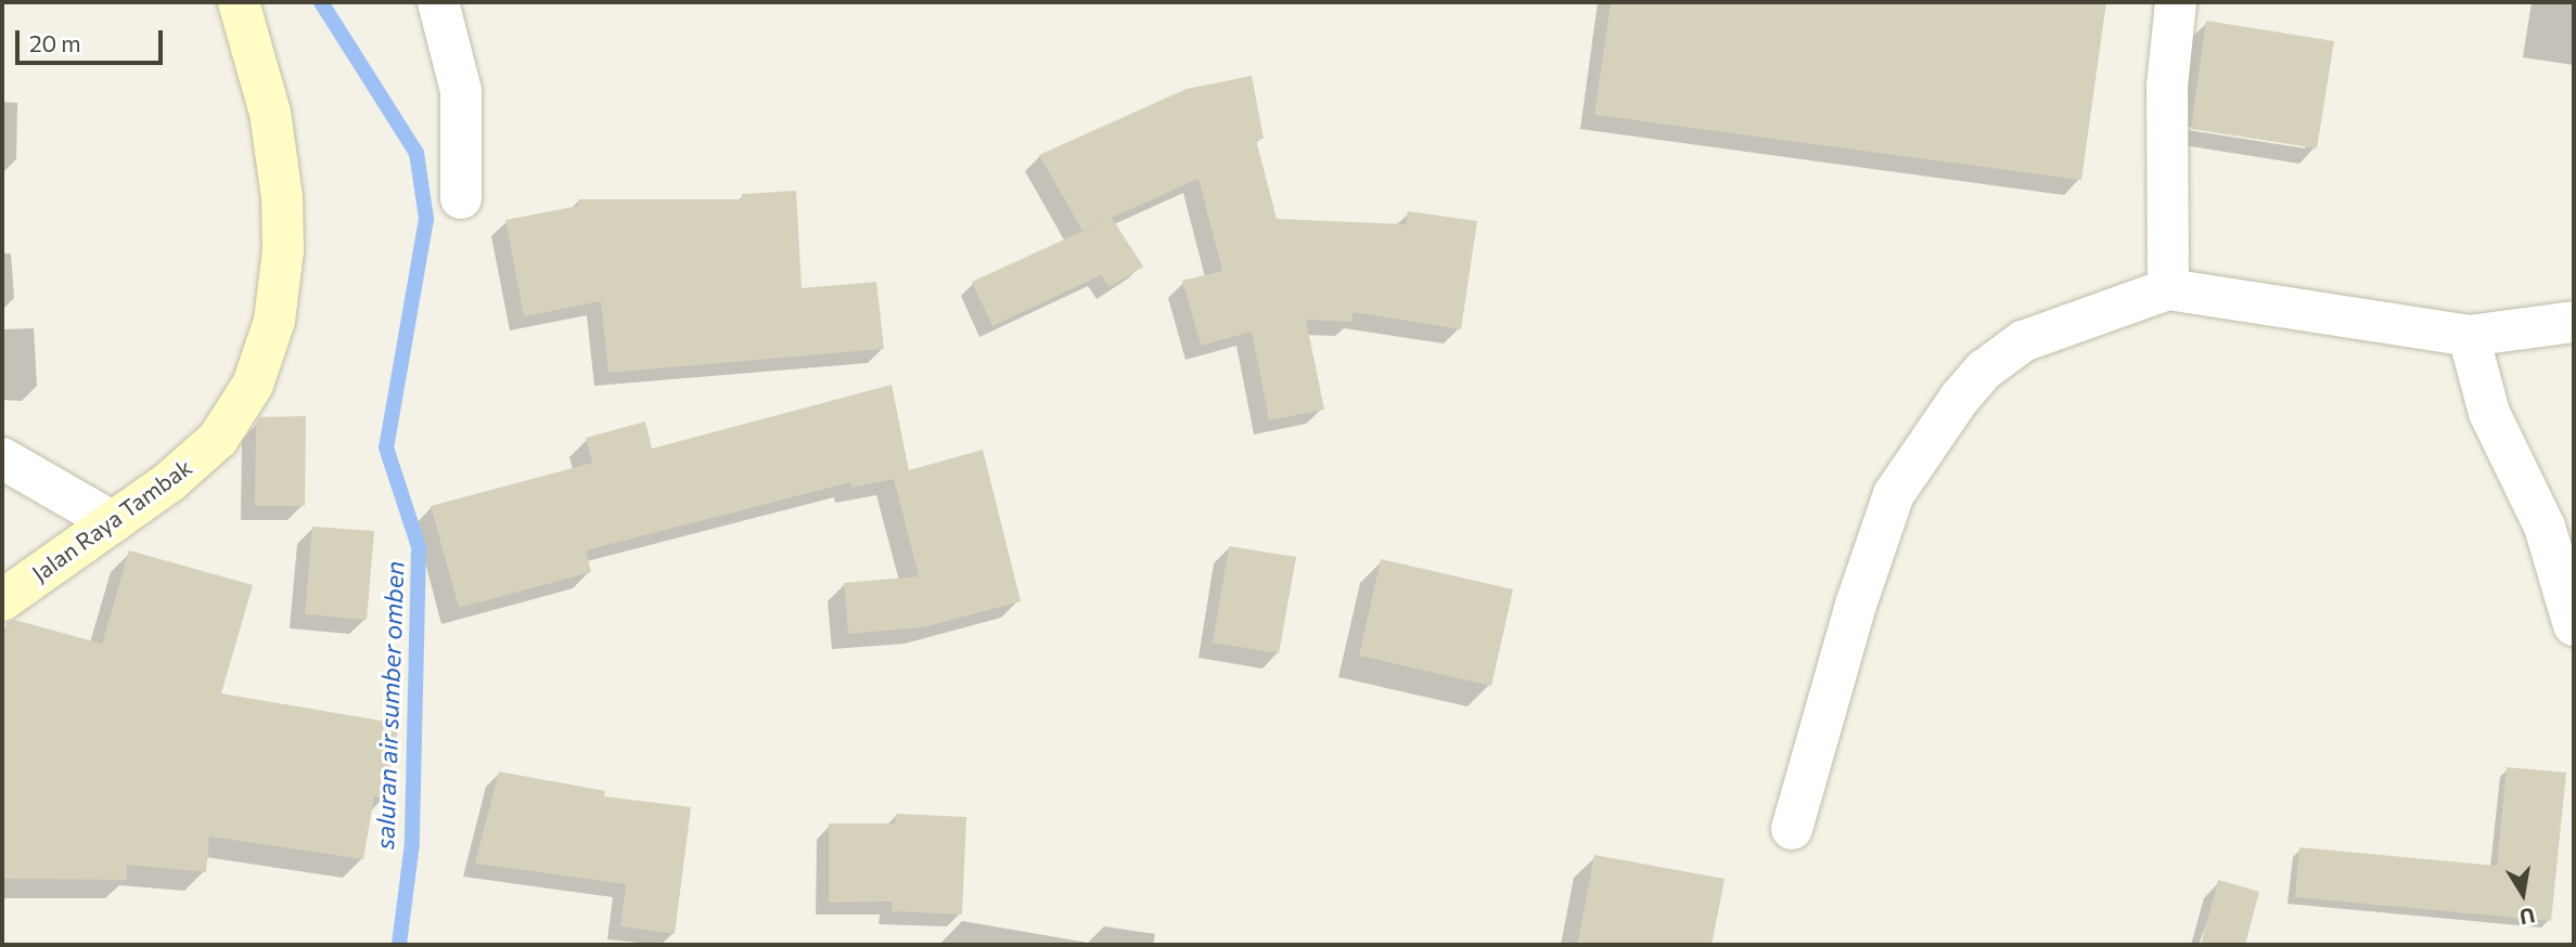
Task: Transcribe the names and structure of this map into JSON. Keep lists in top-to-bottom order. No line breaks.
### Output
{"streets":{"street":["Jalan Raya Tambak"]},"water":["saluran air sumber omben"],"scale_bar":"20 m","north":"bottom"}
